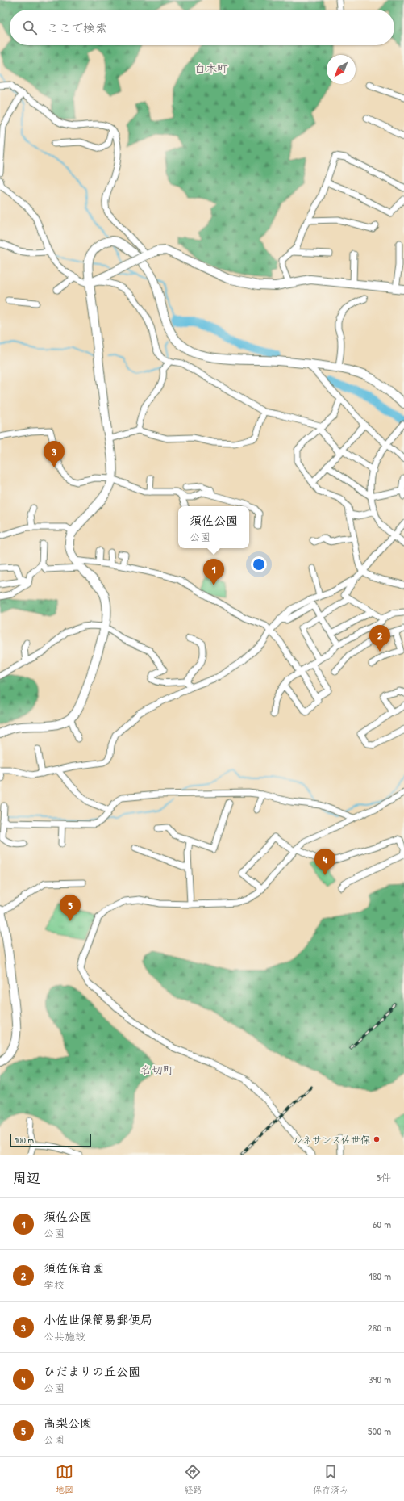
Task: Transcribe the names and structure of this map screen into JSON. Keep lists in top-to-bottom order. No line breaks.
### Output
{"districts":["白木町","名切町"],"places":["ルネサンス佐世保"],"scale_bar":"100 m","north":"bottom left","page":{"search":"ここで検索","pins":["3","1","2","4","5"],"popup":["須佐公園","公園"],"scale":"100 m","heading":["周辺","5件"],"list":[{"mark":"1","name":"須佐公園","note":"公園","value":"60 m"},{"mark":"2","name":"須佐保育園","note":"学校","value":"180 m"},{"mark":"3","name":"小佐世保簡易郵便局","note":"公共施設","value":"280 m"},{"mark":"4","name":"ひだまりの丘公園","note":"公園","value":"390 m"},{"mark":"5","name":"高梨公園","note":"公園","value":"500 m"}],"nav":["地図","経路","保存済み"]}}
